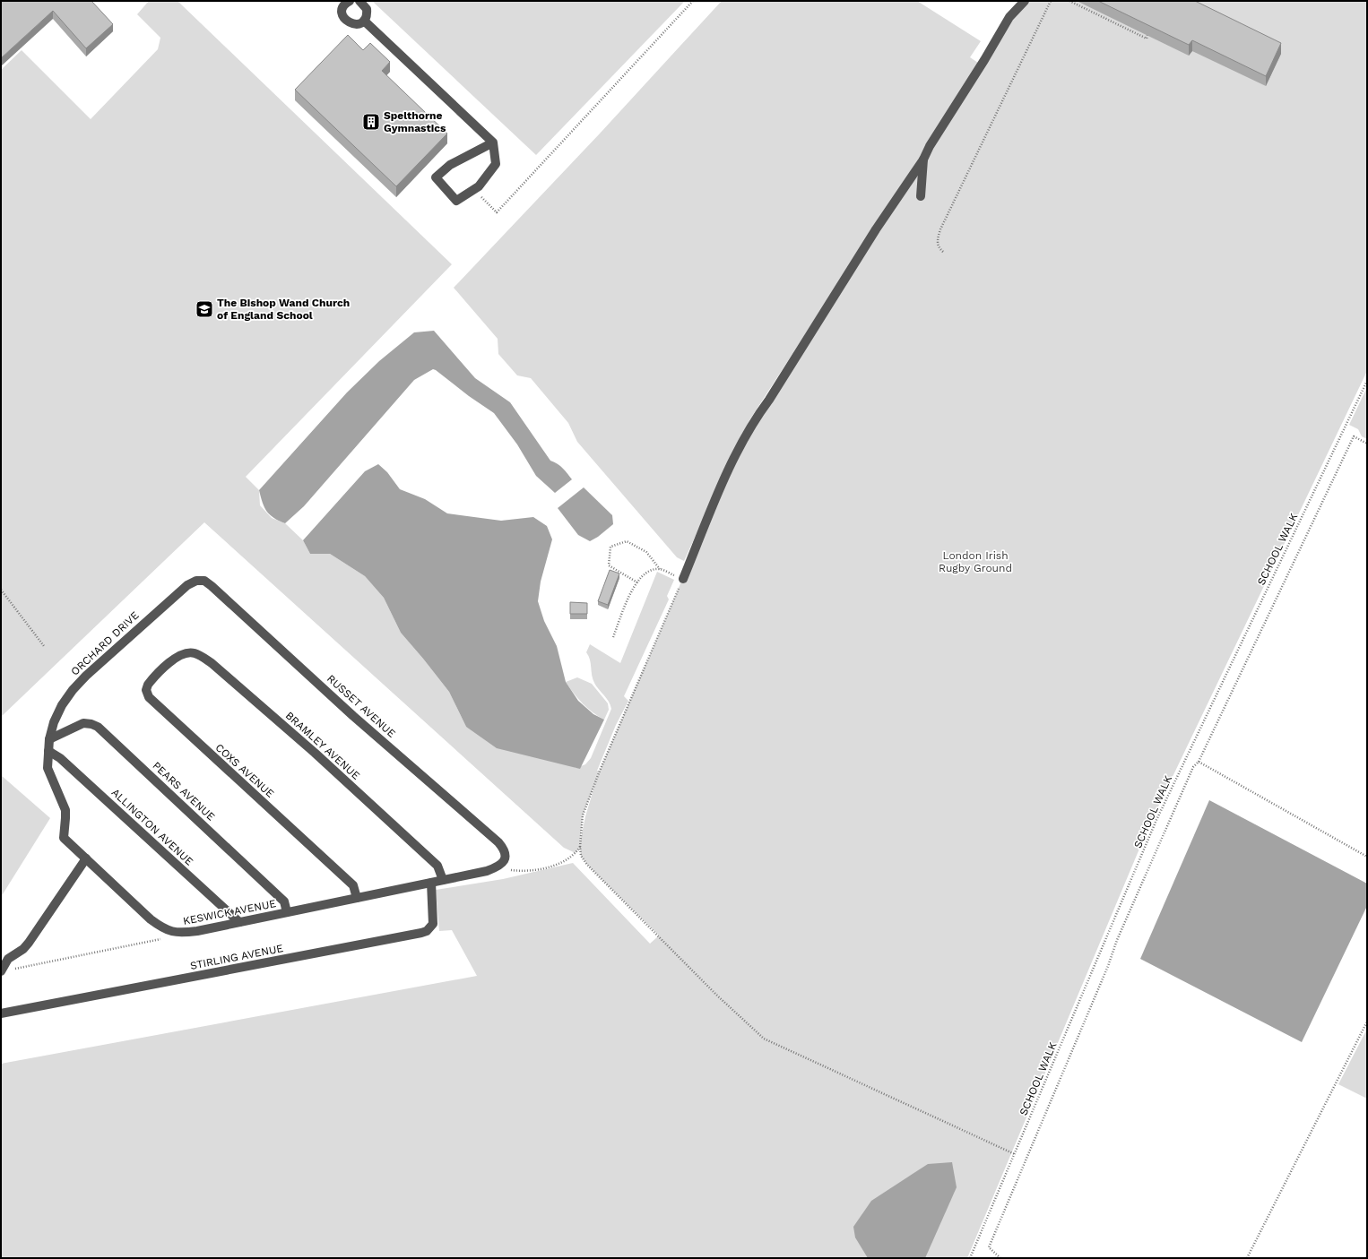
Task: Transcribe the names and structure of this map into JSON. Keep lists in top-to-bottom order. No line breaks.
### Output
{"streets":{"lane":["ORCHARD DRIVE","RUSSET AVENUE","BRAMLEY AVENUE","COXS AVENUE","PEARS AVENUE","ALLINGTON AVENUE","KESWICK AVENUE","STIRLING AVENUE"],"path":["SCHOOL WALK"]},"crossings":[["ORCHARD DRIVE","RUSSET AVENUE"],["ORCHARD DRIVE","PEARS AVENUE"],["ORCHARD DRIVE","KESWICK AVENUE"],["RUSSET AVENUE","KESWICK AVENUE"],["BRAMLEY AVENUE","COXS AVENUE"],["BRAMLEY AVENUE","KESWICK AVENUE"],["COXS AVENUE","KESWICK AVENUE"],["PEARS AVENUE","KESWICK AVENUE"],["ALLINGTON AVENUE","KESWICK AVENUE"],["KESWICK AVENUE","STIRLING AVENUE"]],"parks":["London Irish Rugby Ground"],"places":{"building":["Spelthorne Gymnastics"],"school or university":["The Bishop Wand Church of England School"]}}
